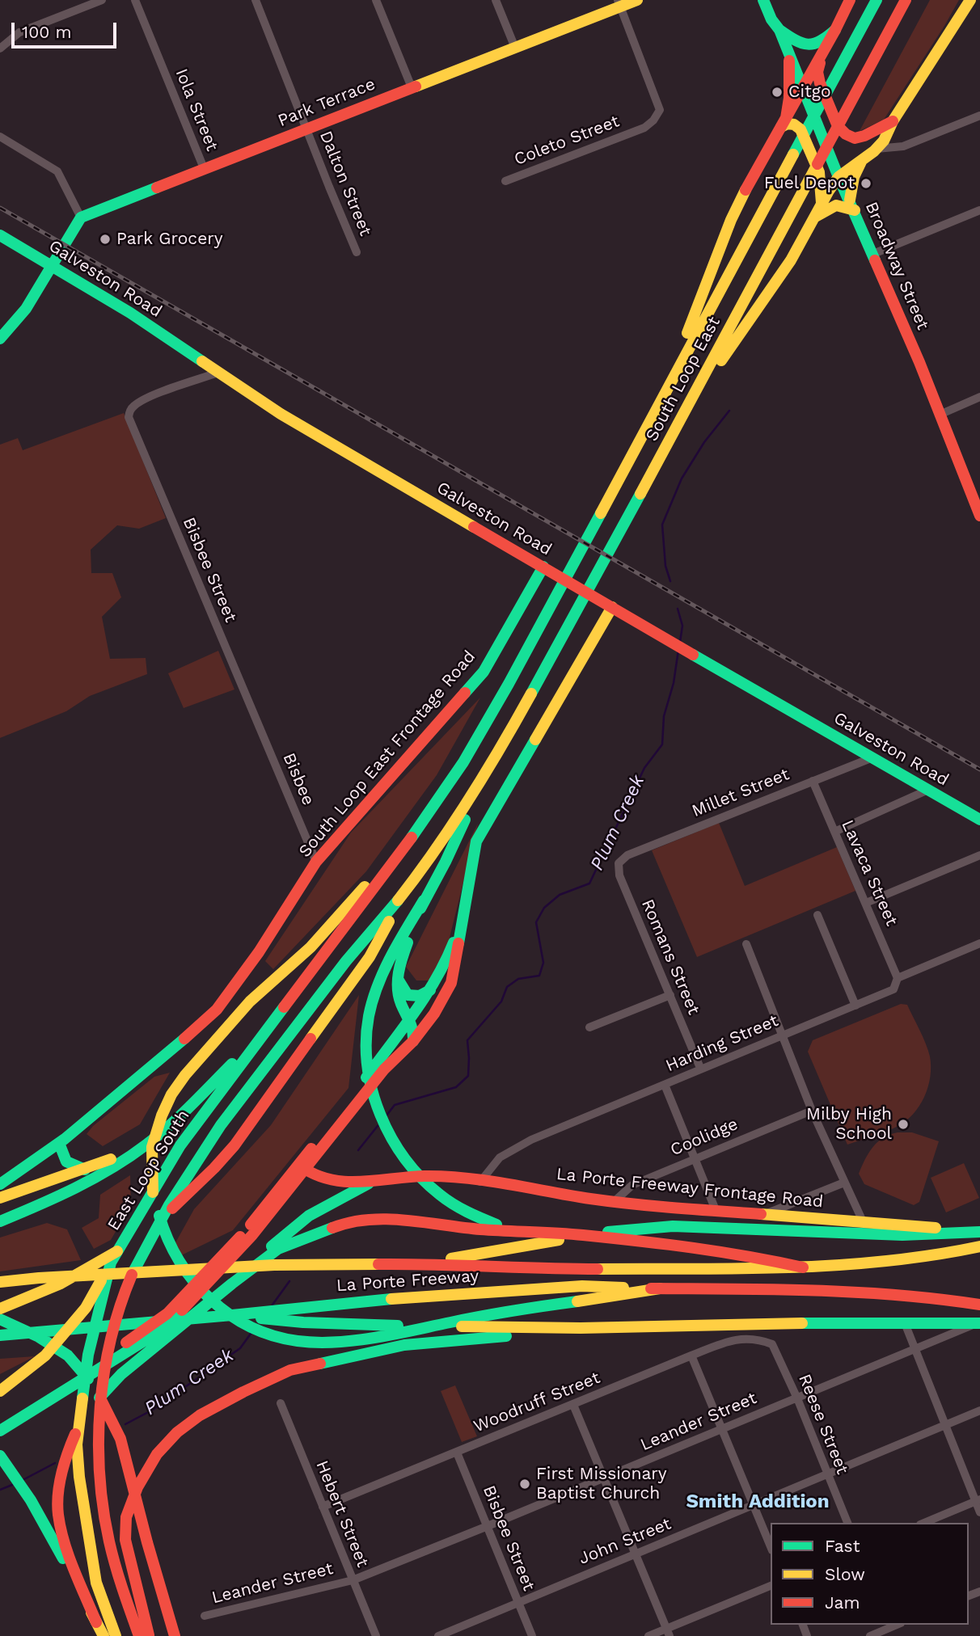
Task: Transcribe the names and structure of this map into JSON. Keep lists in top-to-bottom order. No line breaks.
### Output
{"streets":{"main road":["Park Terrace","Broadway Street","Galveston Road","South Loop East","South Loop East Frontage Road","East Loop South","La Porte Freeway Frontage Road","La Porte Freeway"],"street":["Iola Street","Coleto Street","Dalton Street","Bisbee Street","Bisbee","Millet Street","Lavaca Street","Romans Street","Harding Street","Coolidge","Woodruff Street","Leander Street","Reese Street","Hebert Street","John Street"]},"crossings":[["Park Terrace","Iola Street"],["Park Terrace","Coleto Street"],["Park Terrace","Dalton Street"],["Galveston Road","Bisbee Street"],["Galveston Road","South Loop East Frontage Road"],["Galveston Road","Millet Street"],["South Loop East","East Loop South"],["Bisbee Street","Bisbee"],["Bisbee Street","Woodruff Street"],["Bisbee Street","Leander Street"],["Bisbee Street","John Street"],["South Loop East Frontage Road","Bisbee"],["Millet Street","Lavaca Street"],["Millet Street","Romans Street"],["Lavaca Street","Harding Street"],["Romans Street","Harding Street"],["Harding Street","La Porte Freeway Frontage Road"],["Coolidge","La Porte Freeway Frontage Road"],["Woodruff Street","Reese Street"],["Woodruff Street","Hebert Street"],["Leander Street","Reese Street"],["Leander Street","Hebert Street"],["Reese Street","John Street"]],"districts":["Smith Addition"],"water":["Plum Creek"],"places":["Citgo","Fuel Depot","Park Grocery","Milby High School","First Missionary Baptist Church"],"legend":["Fast","Slow","Jam"],"scale_bar":"100 m"}
